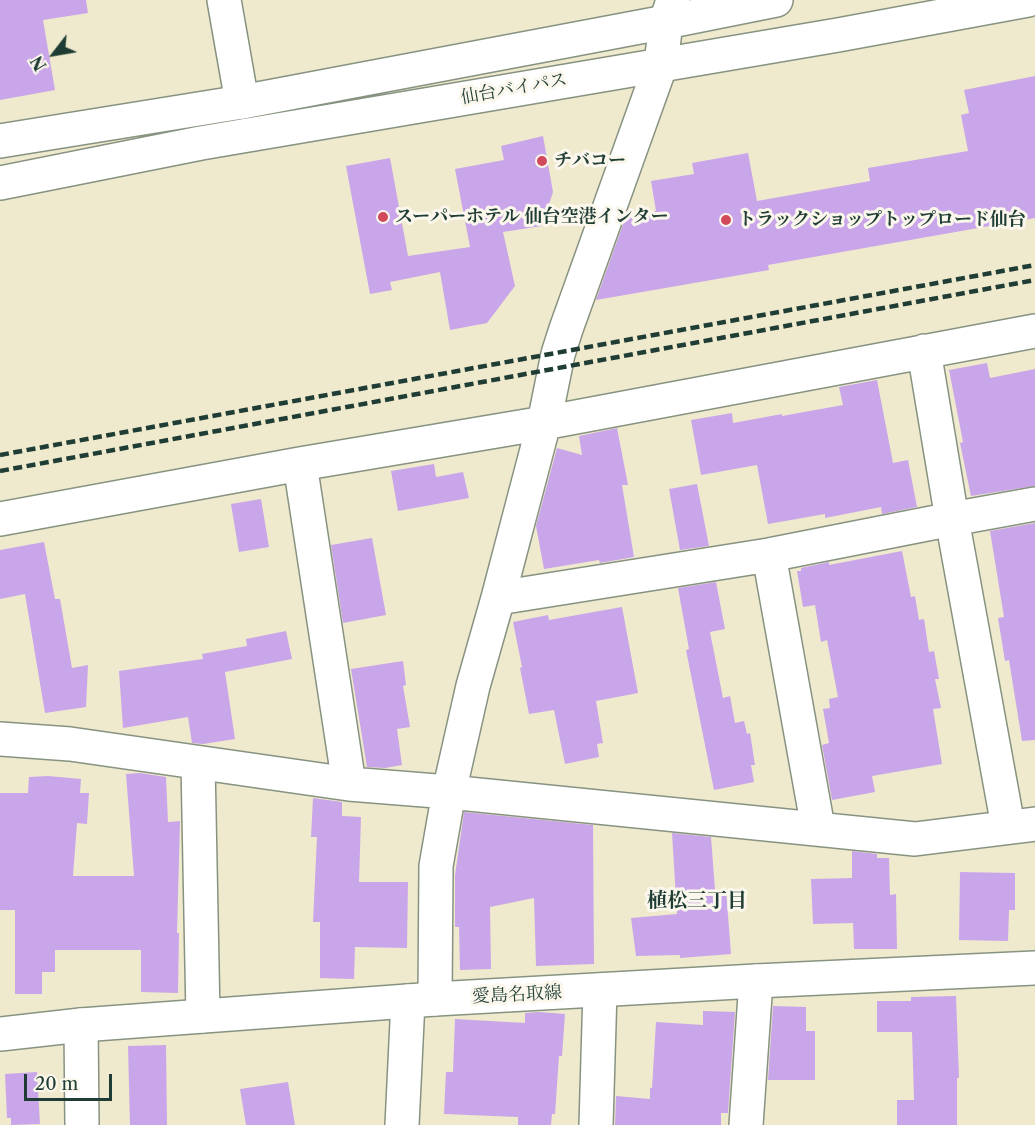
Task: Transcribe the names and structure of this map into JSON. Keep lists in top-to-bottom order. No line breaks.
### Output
{"streets":{"main road":["仙台バイパス","愛島名取線"]},"districts":["植松三丁目"],"places":["チバコー","スーパーホテル 仙台空港インター","トラックショップトップロード仙台"],"scale_bar":"20 m","north":"bottom left"}
